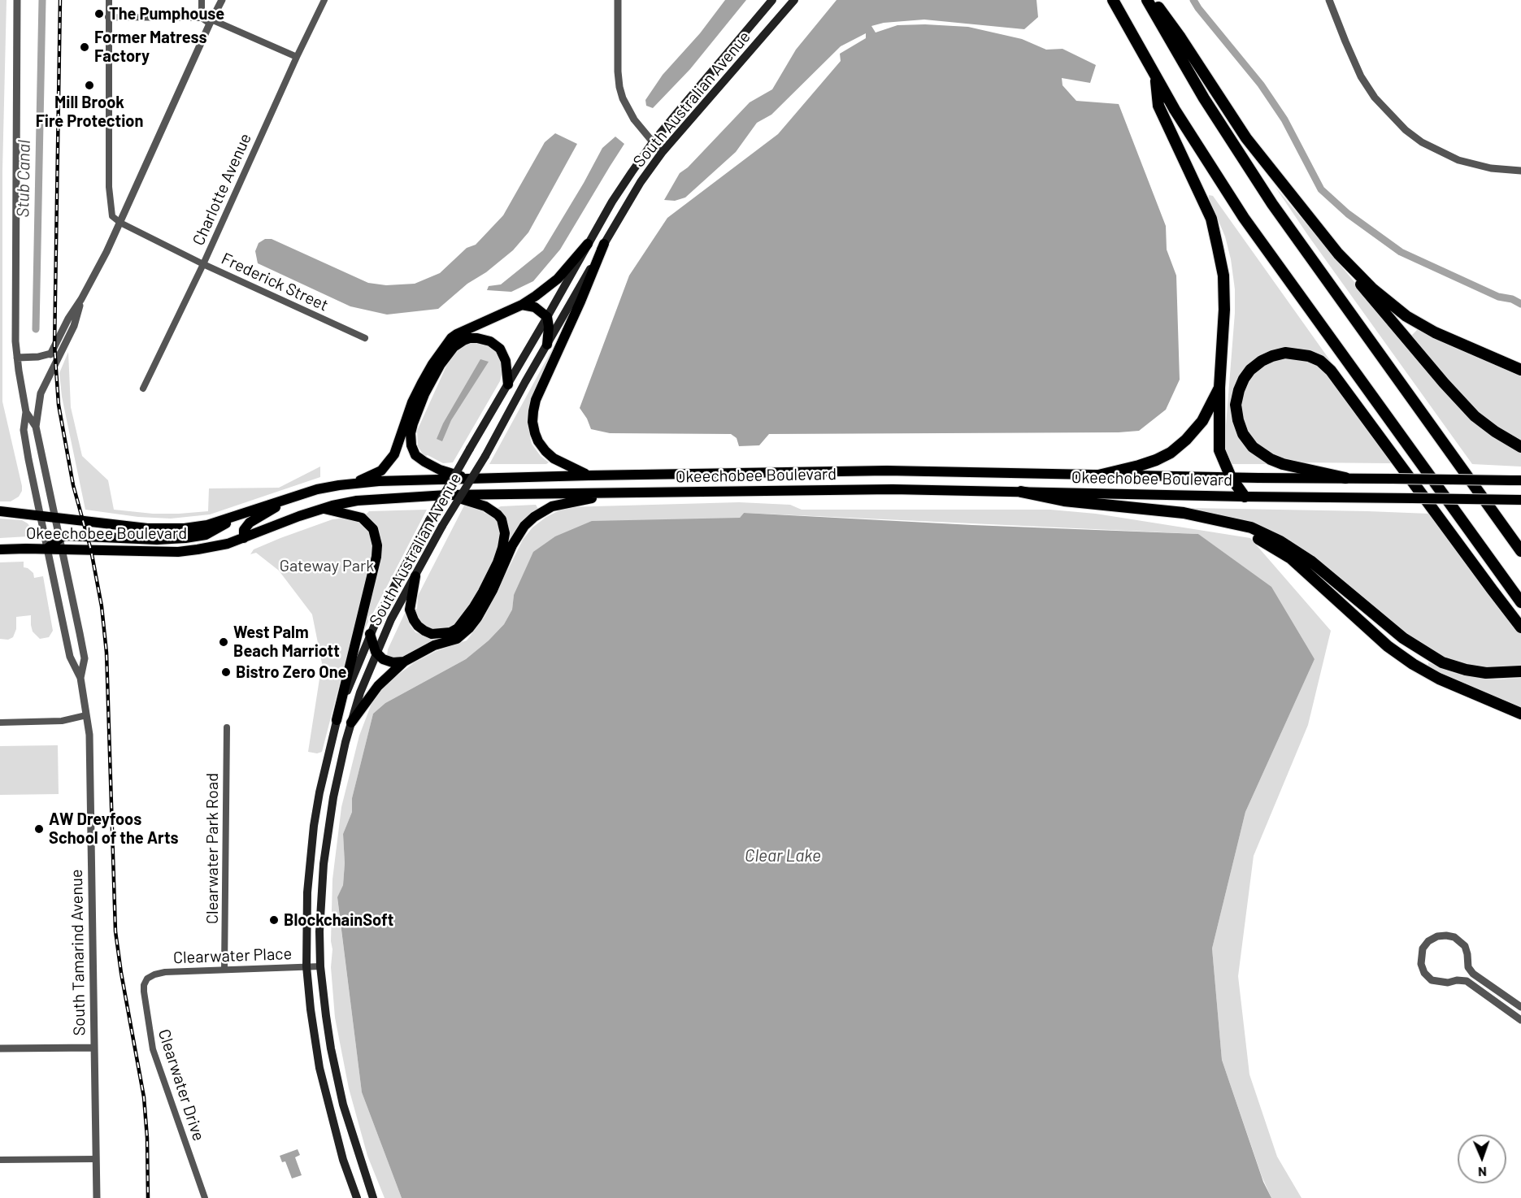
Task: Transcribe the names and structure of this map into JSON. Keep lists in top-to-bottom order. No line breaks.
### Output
{"streets":{"main road":["South Australian Avenue","Okeechobee Boulevard"],"street":["Charlotte Avenue","Frederick Street","Clearwater Park Road","South Tamarind Avenue","Clearwater Place","Clearwater Drive"]},"crossings":[["South Australian Avenue","Clearwater Place"],["Charlotte Avenue","Frederick Street"],["Okeechobee Boulevard","South Tamarind Avenue"],["Clearwater Park Road","Clearwater Place"],["Clearwater Place","Clearwater Drive"]],"water":["Stub Canal","Clear Lake"],"parks":["Gateway Park"],"places":["The Pumphouse","Former Matress Factory","Mill Brook Fire Protection","West Palm Beach Marriott","Bistro Zero One","AW Dreyfoos School of the Arts","BlockchainSoft"],"north":"bottom"}
